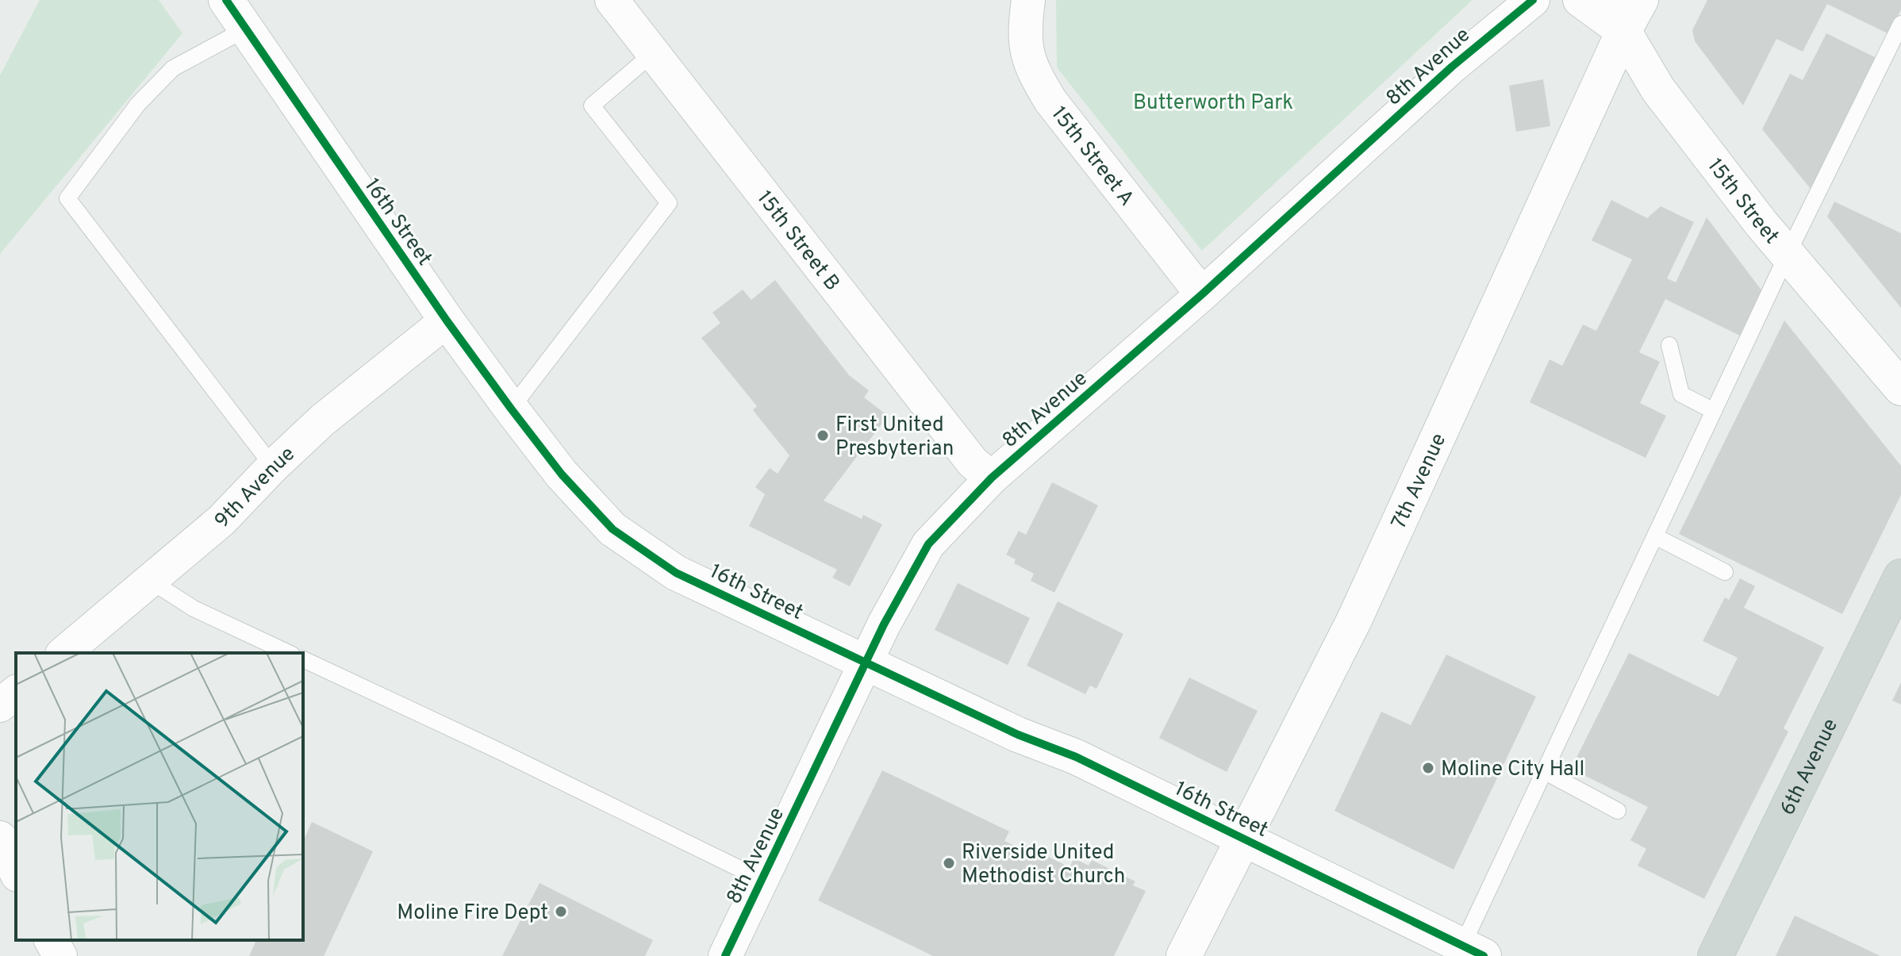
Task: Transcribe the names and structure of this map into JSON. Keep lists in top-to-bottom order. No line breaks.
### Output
{"streets":{"main road":["6th Avenue"],"street":["8th Avenue","15th Street A","15th Street","16th Street","15th Street B","7th Avenue","9th Avenue"]},"crossings":[["8th Avenue","15th Street A"],["8th Avenue","16th Street"],["8th Avenue","15th Street B"],["15th Street","7th Avenue"],["16th Street","7th Avenue"],["16th Street","9th Avenue"]],"parks":["Butterworth Park"],"places":["First United Presbyterian","Moline City Hall","Riverside United Methodist Church","Moline Fire Dept"]}
